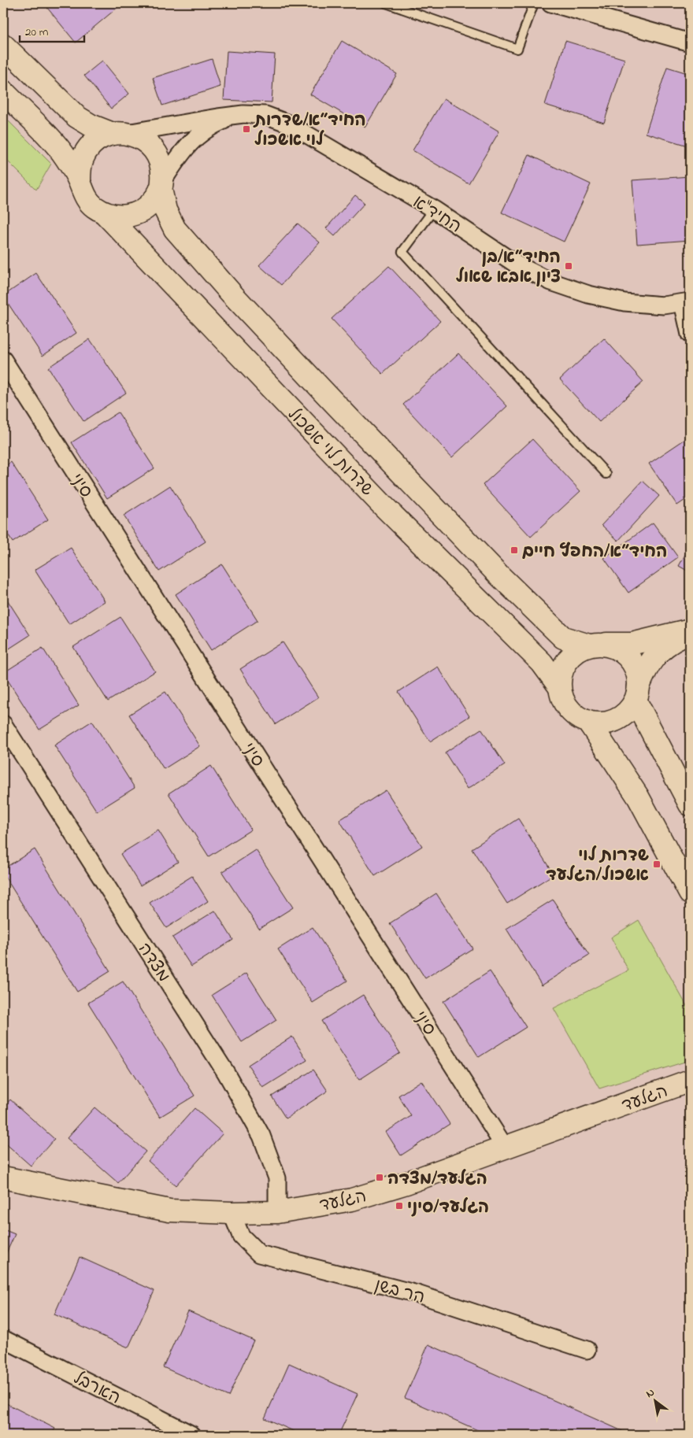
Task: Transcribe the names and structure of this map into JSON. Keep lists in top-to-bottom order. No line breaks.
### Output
{"streets":{"main road":["שדרות לוי אשכול","הגלעד"],"street":["החיד\"א","סיני","מצדה","הר בשן","הארבל"]},"crossings":[["החיד\"א","שדרות לוי אשכול"],["סיני","הגלעד"],["מצדה","הגלעד"],["הגלעד","הר בשן"]],"places":{"transit":["החיד״א/שדרות לוי אשכול","החיד״א/בן ציון אבא שאול","החיד״א/החפץ חיים","שדרות לוי אשכול/הגלעד","הגלעד/מצדה","הגלעד/סיני"]},"scale_bar":"20 m","north":"top left"}
